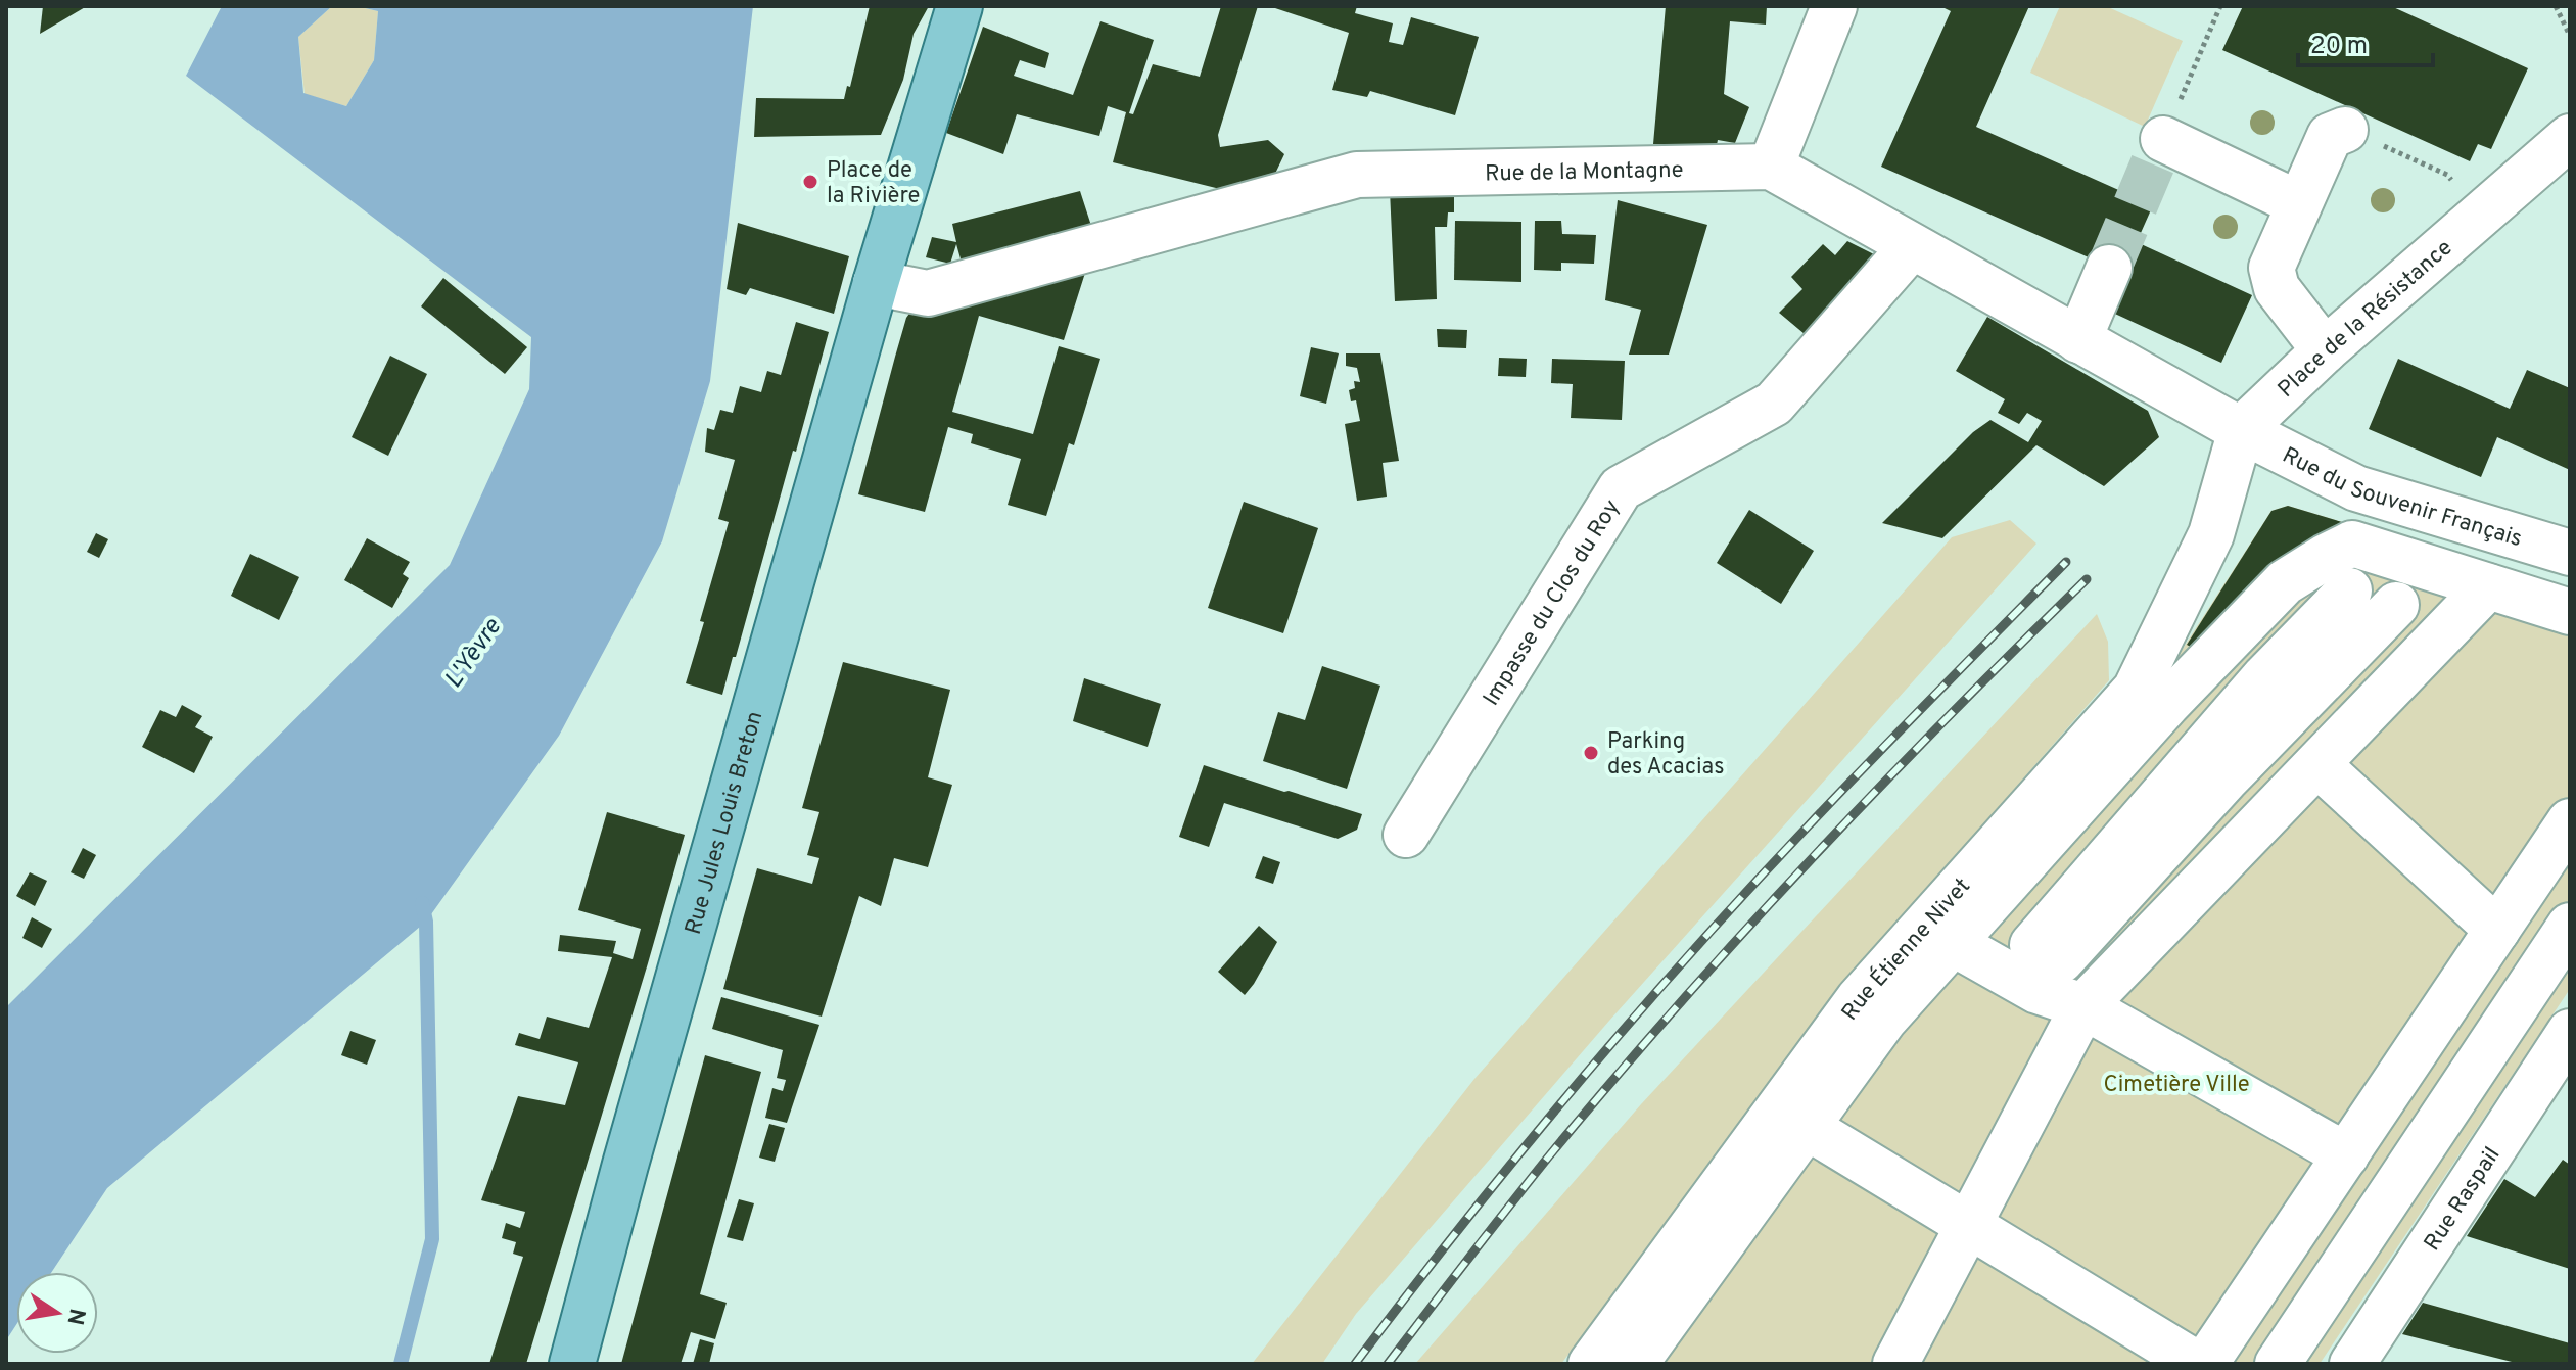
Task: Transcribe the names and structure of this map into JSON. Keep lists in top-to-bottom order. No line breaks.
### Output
{"streets":{"main road":["Rue Jules Louis Breton"],"street":["Rue de la Montagne","Place de la Résistance","Rue du Souvenir Français","Impasse du Clos du Roy","Rue Étienne Nivet","Rue Raspail"]},"crossings":[["Rue de la Montagne","Rue Jules Louis Breton"],["Place de la Résistance","Rue du Souvenir Français"],["Place de la Résistance","Rue Étienne Nivet"],["Rue du Souvenir Français","Rue Étienne Nivet"]],"water":["L'Yèvre"],"parks":["Cimetière Ville"],"places":["Place de la Rivière","Parking des Acacias"],"scale_bar":"20 m","north":"right"}
